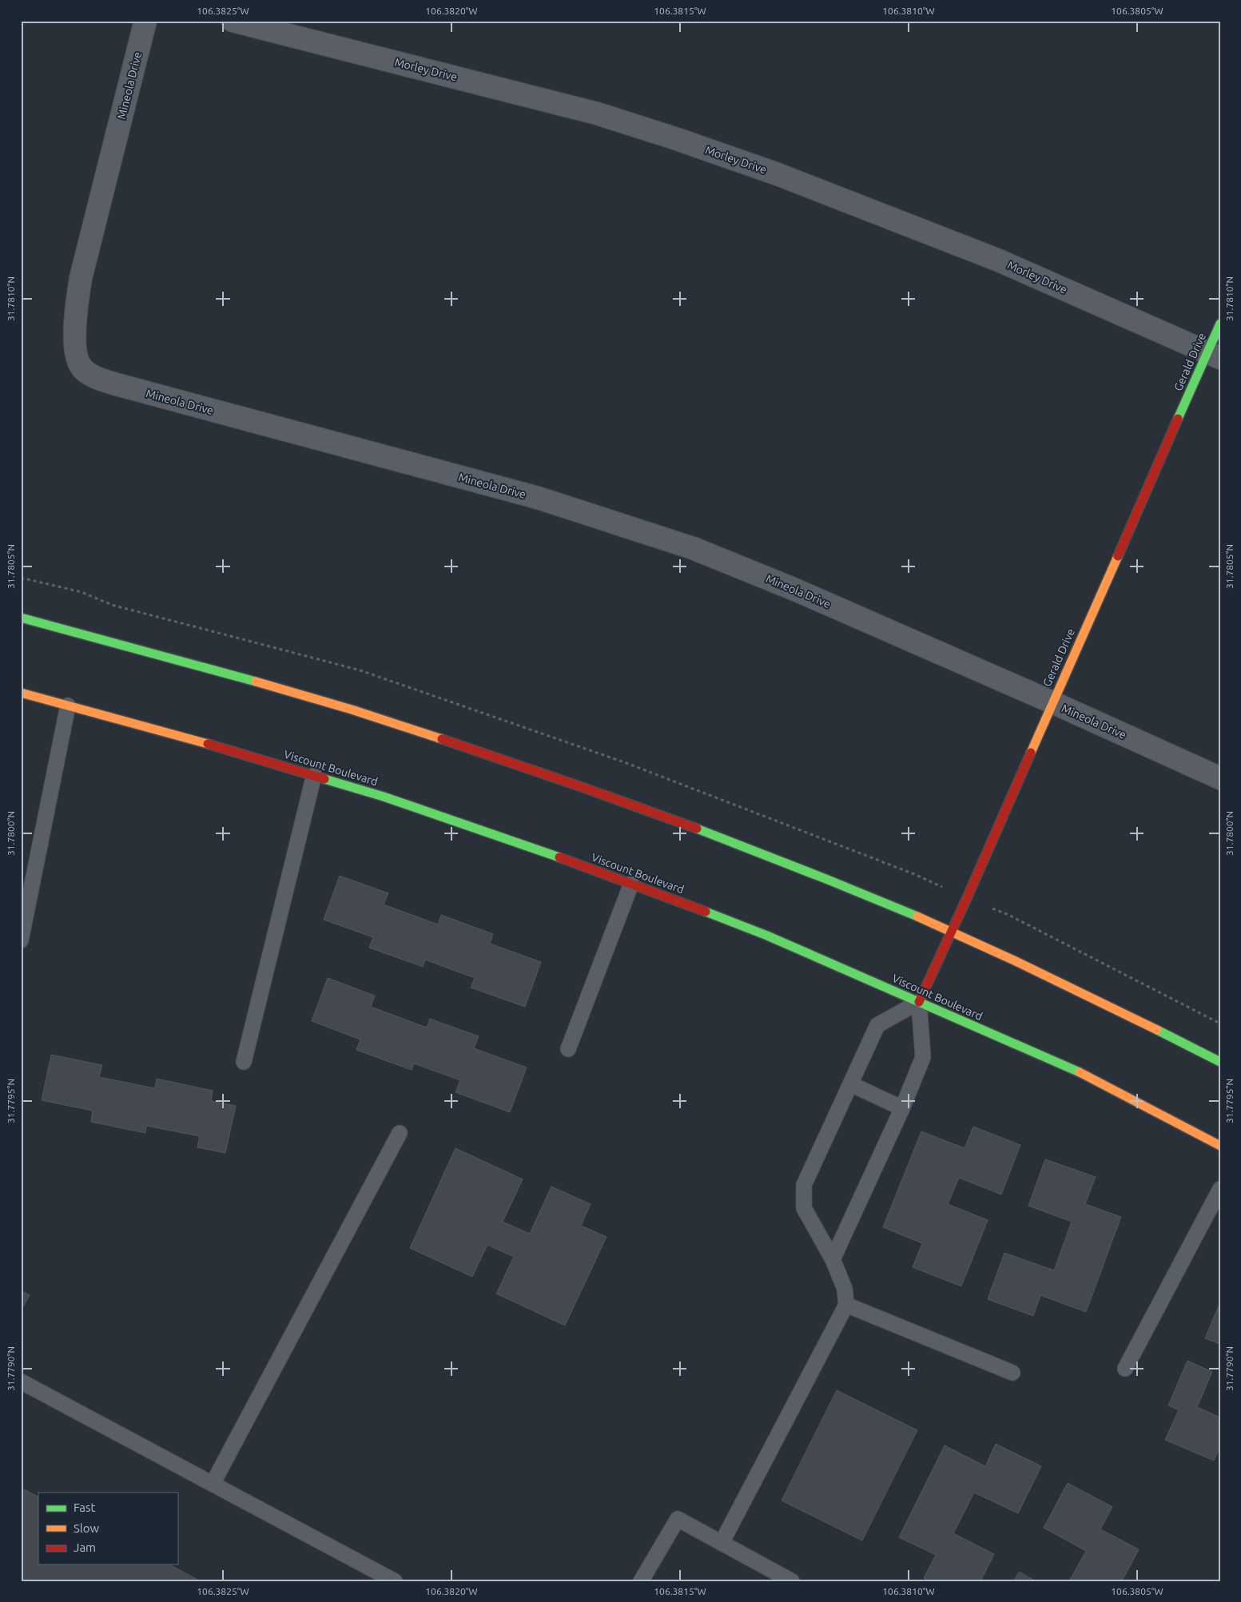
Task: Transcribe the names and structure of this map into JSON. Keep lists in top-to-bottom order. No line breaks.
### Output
{"streets":{"main road":["Gerald Drive","Viscount Boulevard"],"street":["Morley Drive","Mineola Drive"]},"crossings":[["Morley Drive","Gerald Drive"],["Mineola Drive","Gerald Drive"],["Gerald Drive","Viscount Boulevard"]],"legend":["Fast","Slow","Jam"],"coordinates":["106.3825°W","106.3820°W","106.3815°W","106.3810°W","106.3805°W","31.7810°N","31.7805°N","31.7800°N","31.7795°N","31.7790°N"]}
